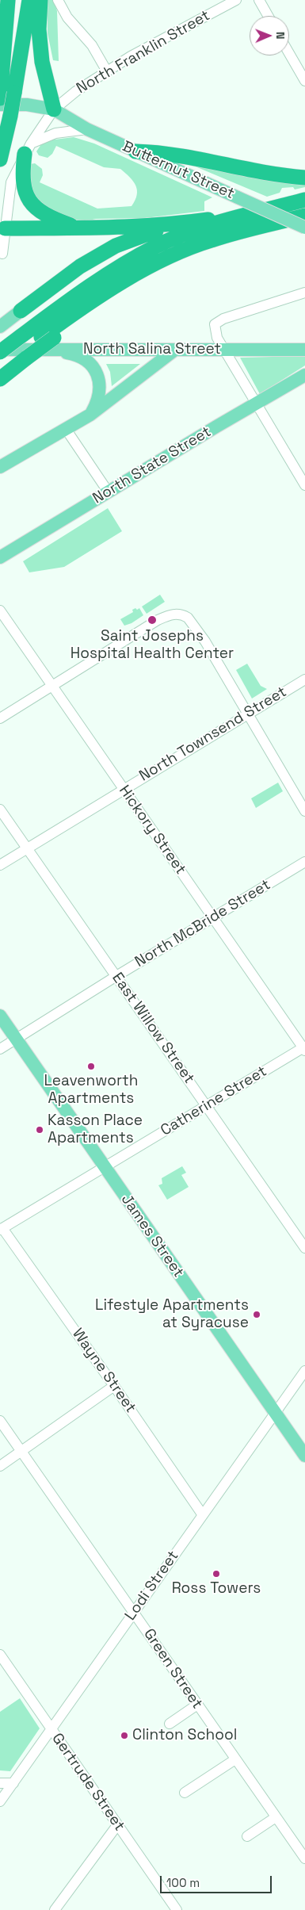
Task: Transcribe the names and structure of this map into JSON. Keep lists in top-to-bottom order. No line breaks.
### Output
{"streets":{"main road":["Butternut Street","North Salina Street","North State Street","James Street"],"street":["North Franklin Street","North Townsend Street","Hickory Street","North McBride Street","East Willow Street","Catherine Street","Wayne Street","Lodi Street","Green Street","Gertrude Street"]},"crossings":[["North Franklin Street","Butternut Street"],["North Townsend Street","Hickory Street"],["North Townsend Street","East Willow Street"],["Hickory Street","North McBride Street"],["Hickory Street","Catherine Street"],["North McBride Street","East Willow Street"],["North McBride Street","James Street"],["East Willow Street","Catherine Street"],["Catherine Street","James Street"],["Catherine Street","Wayne Street"],["James Street","Lodi Street"],["Wayne Street","Lodi Street"],["Lodi Street","Green Street"],["Lodi Street","Gertrude Street"]],"places":["Saint Josephs Hospital Health Center","Leavenworth Apartments","Kasson Place Apartments","Lifestyle Apartments at Syracuse","Ross Towers","Clinton School"],"scale_bar":"100 m","north":"right"}
